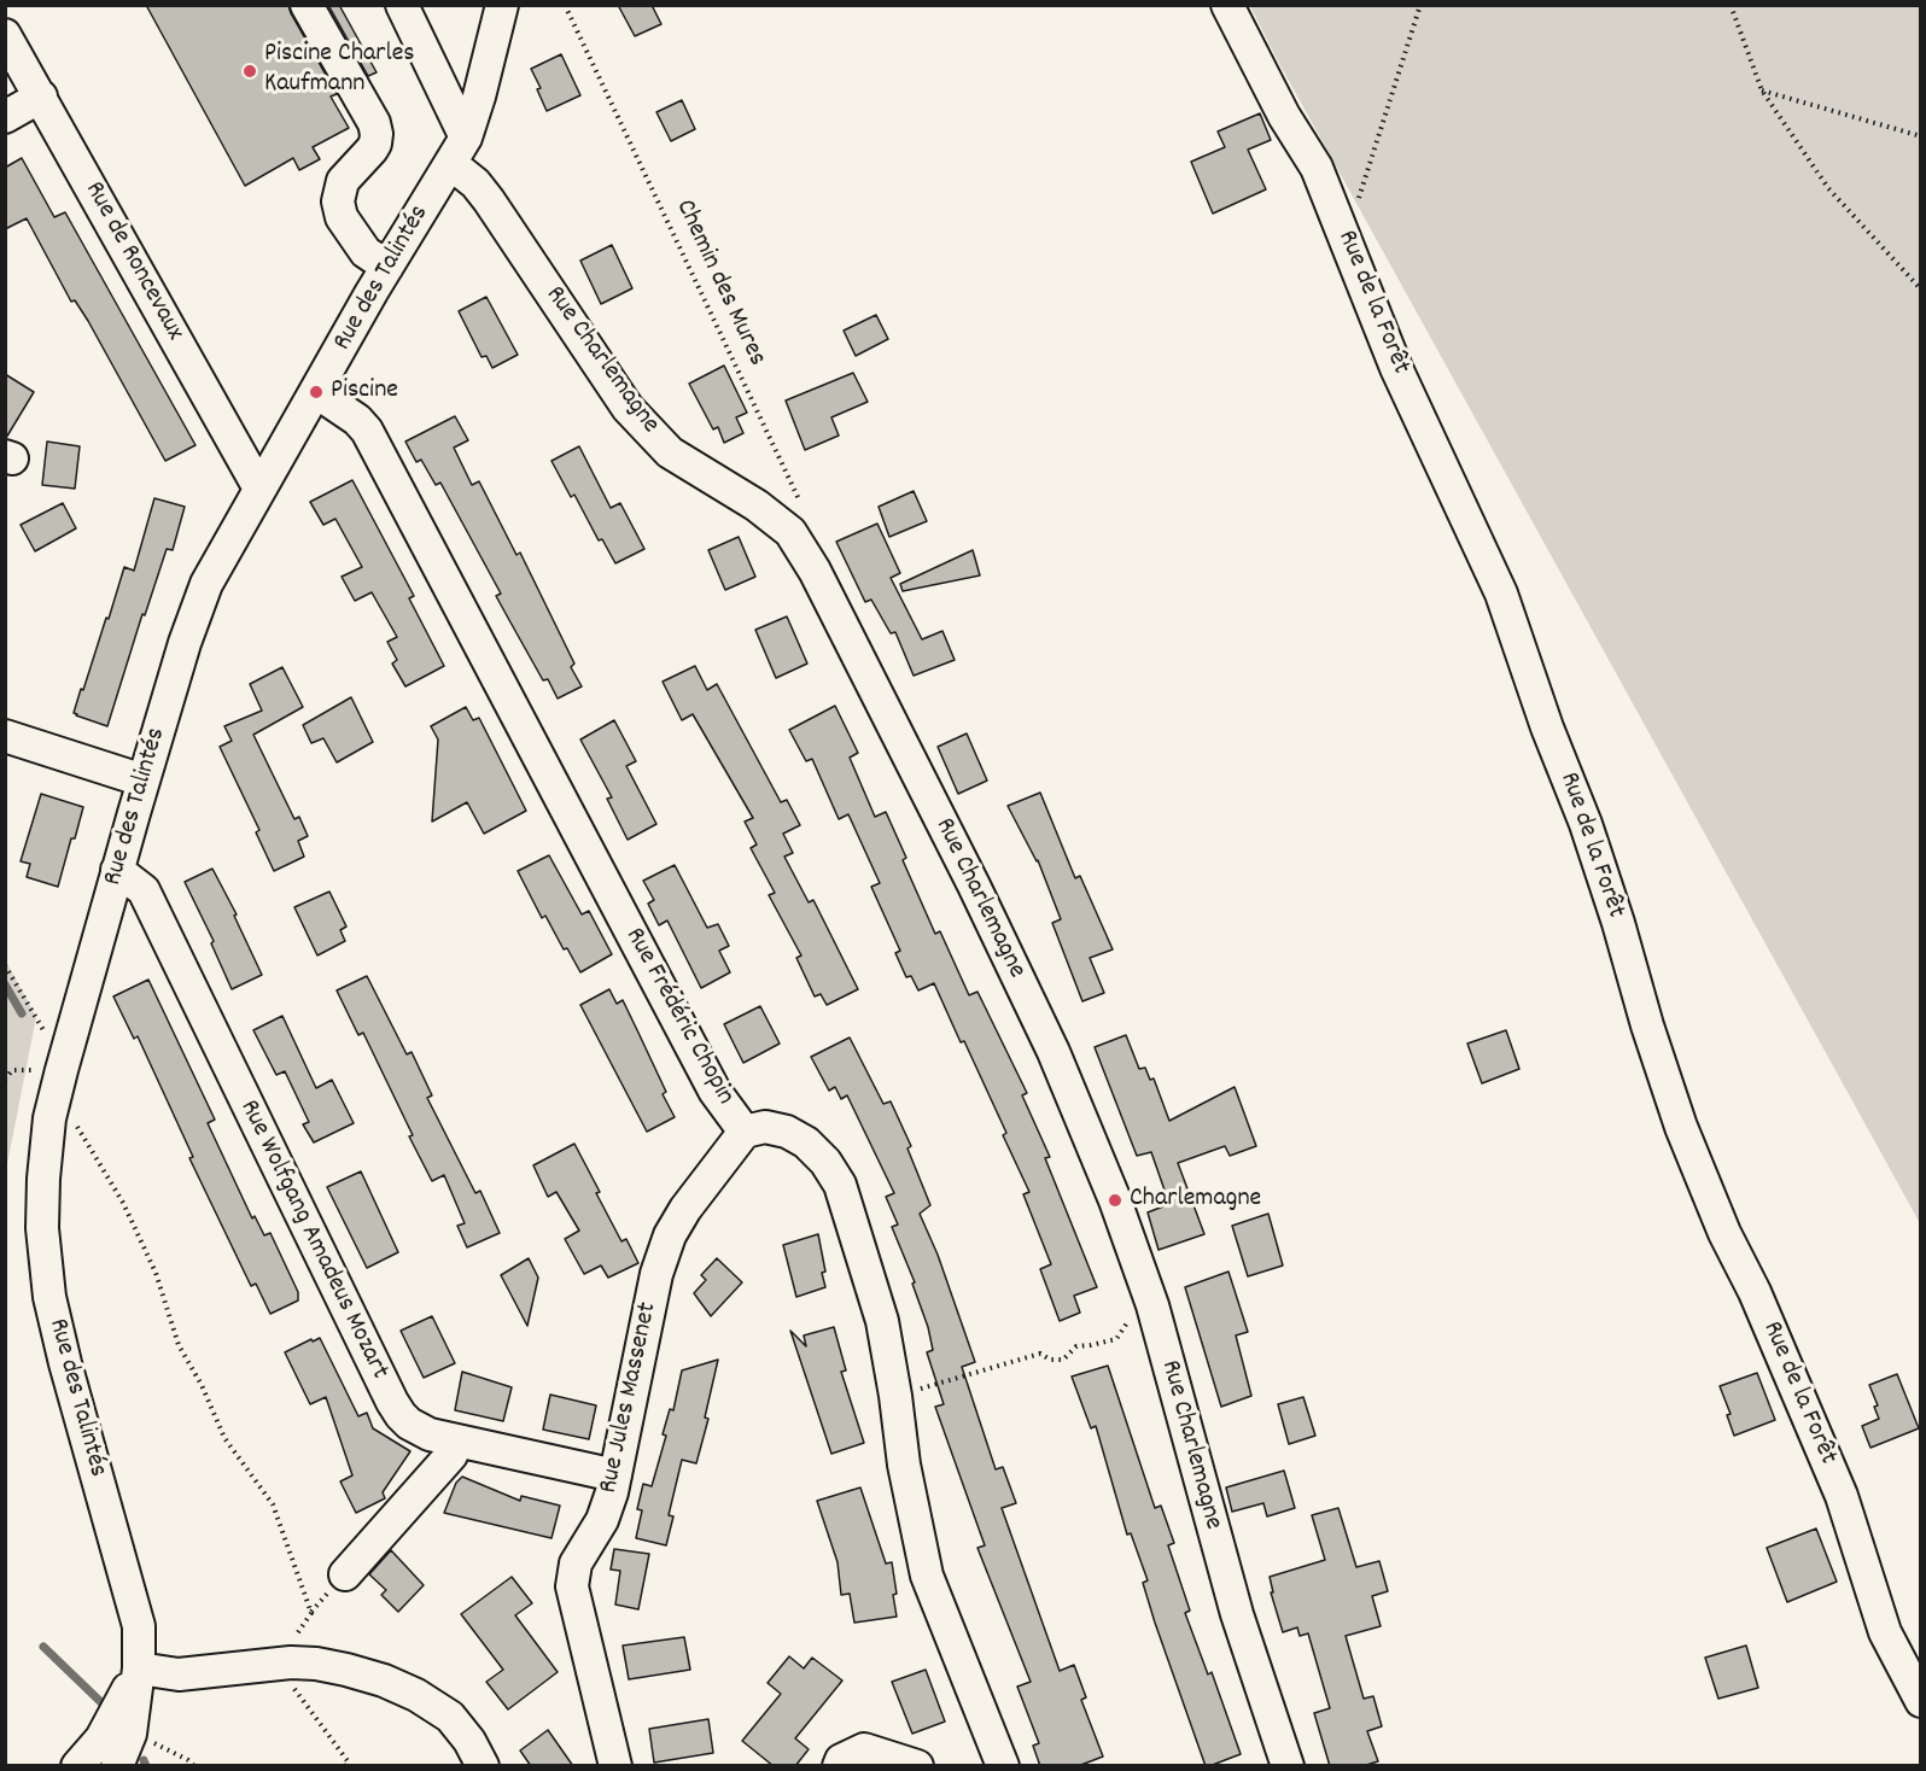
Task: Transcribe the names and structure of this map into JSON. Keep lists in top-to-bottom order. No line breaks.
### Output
{"streets":{"street":["Rue de Roncevaux","Rue des Talintés","Rue de la Forêt","Rue Charlemagne","Rue Frédéric Chopin","Rue Wolfgang Amadeus Mozart","Rue Jules Massenet"],"path":["Chemin des Mures"]},"crossings":[["Rue de Roncevaux","Rue des Talintés"],["Rue des Talintés","Rue Charlemagne"],["Rue des Talintés","Rue Frédéric Chopin"],["Rue des Talintés","Rue Wolfgang Amadeus Mozart"],["Rue Frédéric Chopin","Rue Jules Massenet"],["Rue Wolfgang Amadeus Mozart","Rue Jules Massenet"]],"places":["Piscine Charles Kaufmann","Piscine","Charlemagne"]}
